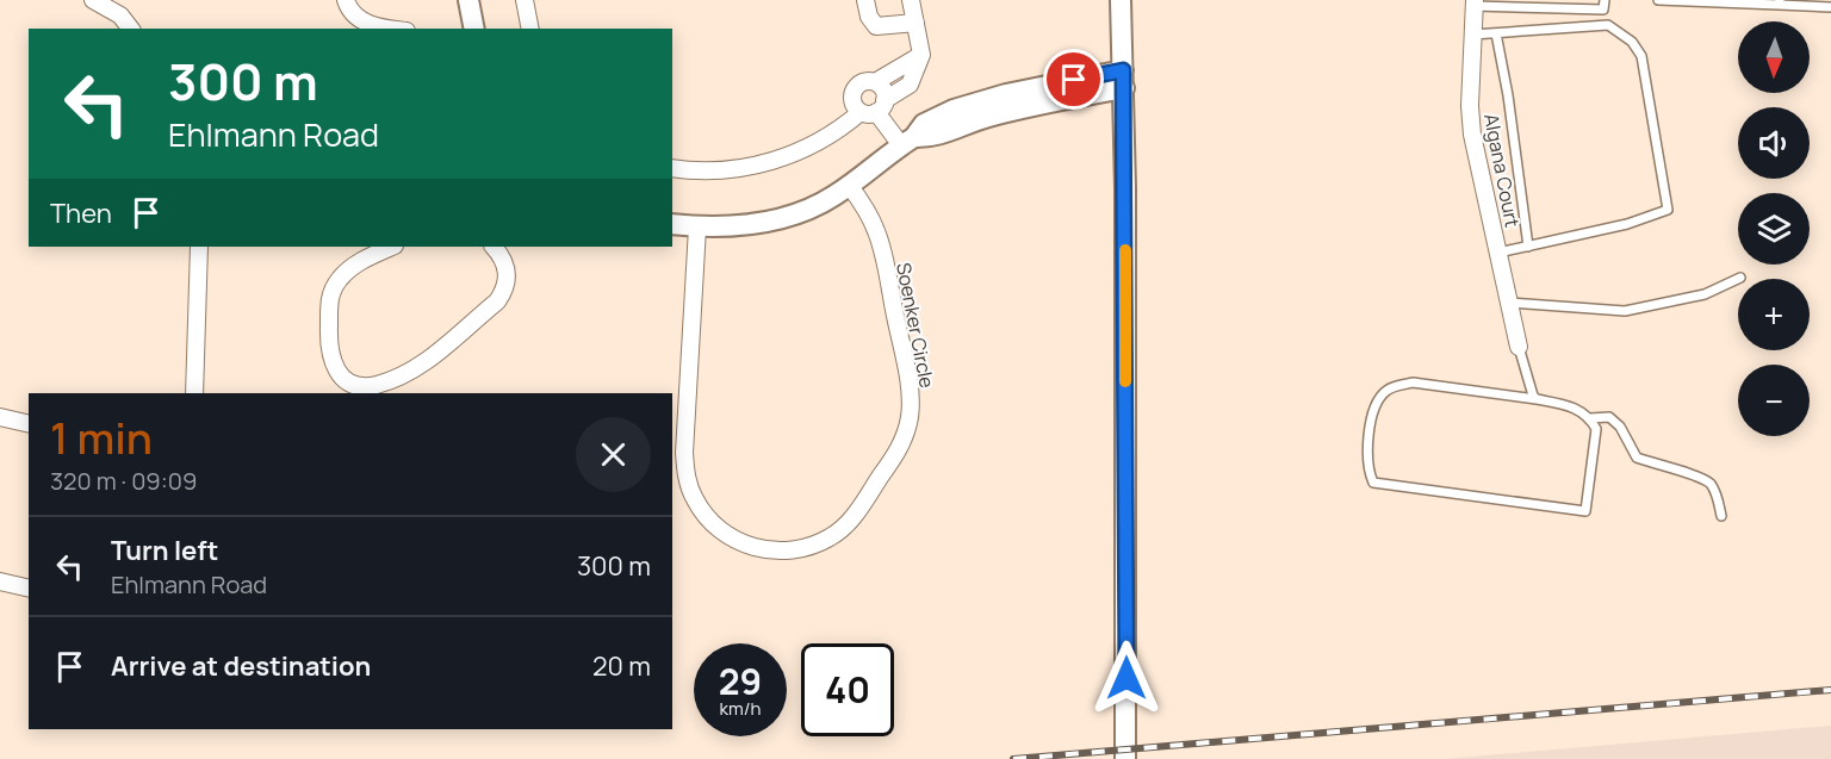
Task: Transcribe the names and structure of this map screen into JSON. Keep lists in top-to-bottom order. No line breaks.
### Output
{"streets":{"street":["Algana Court","Soenker Circle"]},"north":"bottom","page":{"map_buttons":["+","−"],"turn":["300 m","Ehlmann Road"],"then":"Then","heading":["1 min","320 m · 09:09"],"list":[{"name":"Turn left","note":"Ehlmann Road","value":"300 m"},{"name":"Arrive at destination","value":"20 m"}],"speed":"29 km/h","limit":"40"}}
